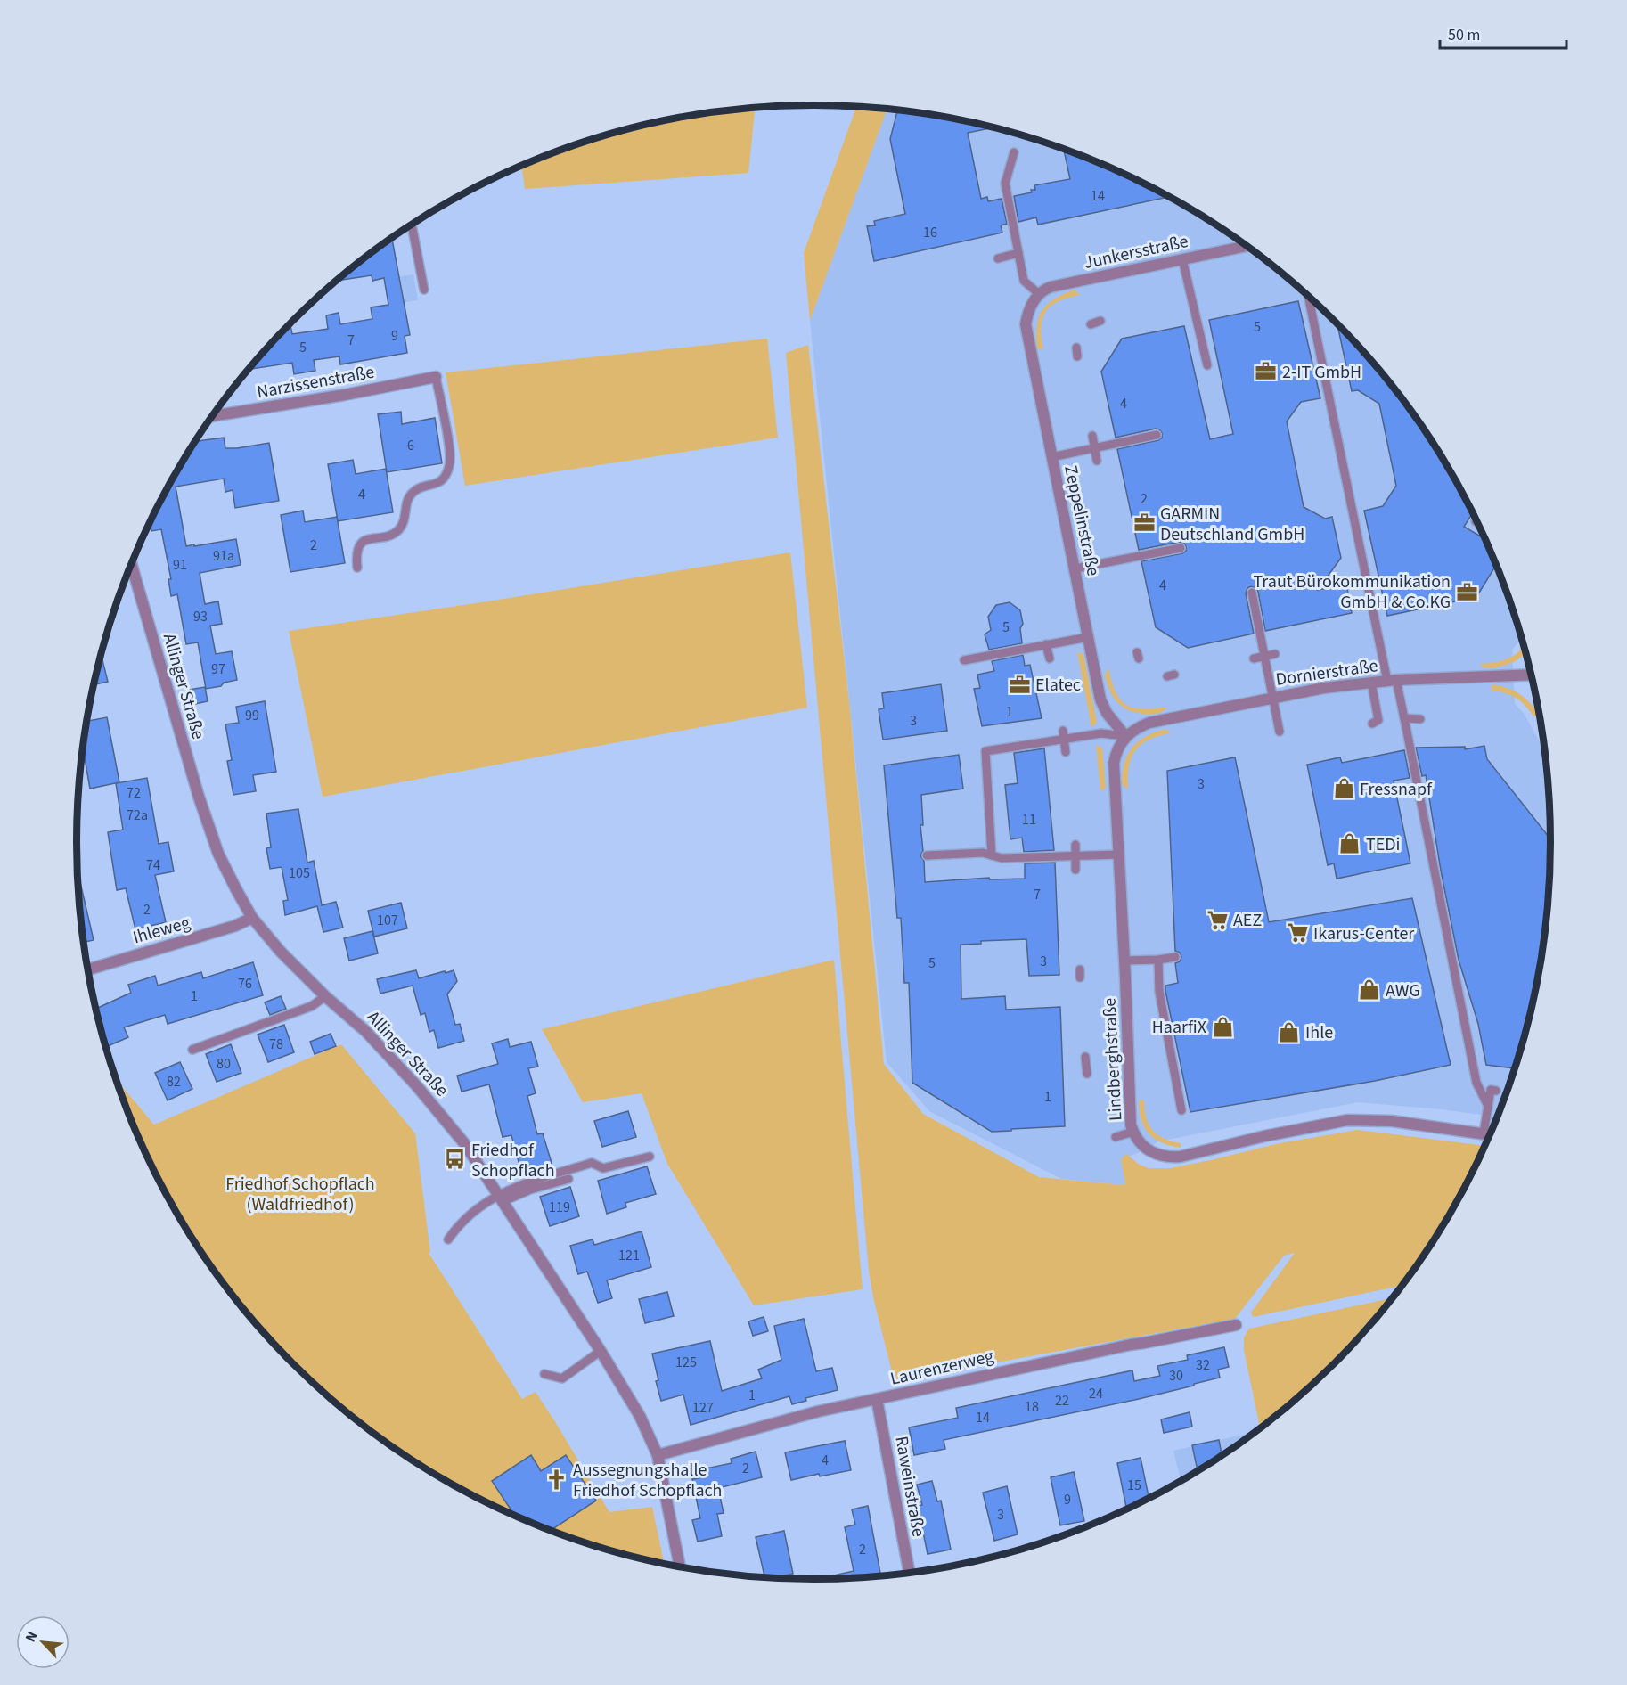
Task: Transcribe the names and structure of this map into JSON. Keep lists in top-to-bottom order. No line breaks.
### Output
{"streets":{"street":["Junkersstraße","Narzissenstraße","Zeppelinstraße","Dornierstraße","Allinger Straße","Ihleweg","Lindberghstraße","Laurenzerweg","Raweinstraße"]},"crossings":[["Junkersstraße","Zeppelinstraße"],["Zeppelinstraße","Dornierstraße"],["Zeppelinstraße","Lindberghstraße"],["Dornierstraße","Lindberghstraße"],["Allinger Straße","Ihleweg"],["Allinger Straße","Laurenzerweg"],["Laurenzerweg","Raweinstraße"]],"parks":["Friedhof Schopflach (Waldfriedhof)"],"places":{"office":["2-IT GmbH","GARMIN Deutschland GmbH","Traut Bürokommunikation GmbH & Co.KG","Elatec"],"shop":["Fressnapf","TEDi","AWG","HaarfiX","Ihle"],"supermarket":["AEZ","Ikarus-Center"],"bus stop":["Friedhof Schopflach"],"church":["Aussegnungshalle Friedhof Schopflach"]},"house_numbers":["14","16","5","9","7","5","4","6","4","2","2","91a","91","4","93","5","97","1","99","3","3","72","72a","11","74","105","7","2","107","3","5","76","1","78","80","82","1","119","121","125","32","30","24","1","22","18","127","14","4","2","15","9","3","2"],"scale_bar":"50 m","north":"top left"}
